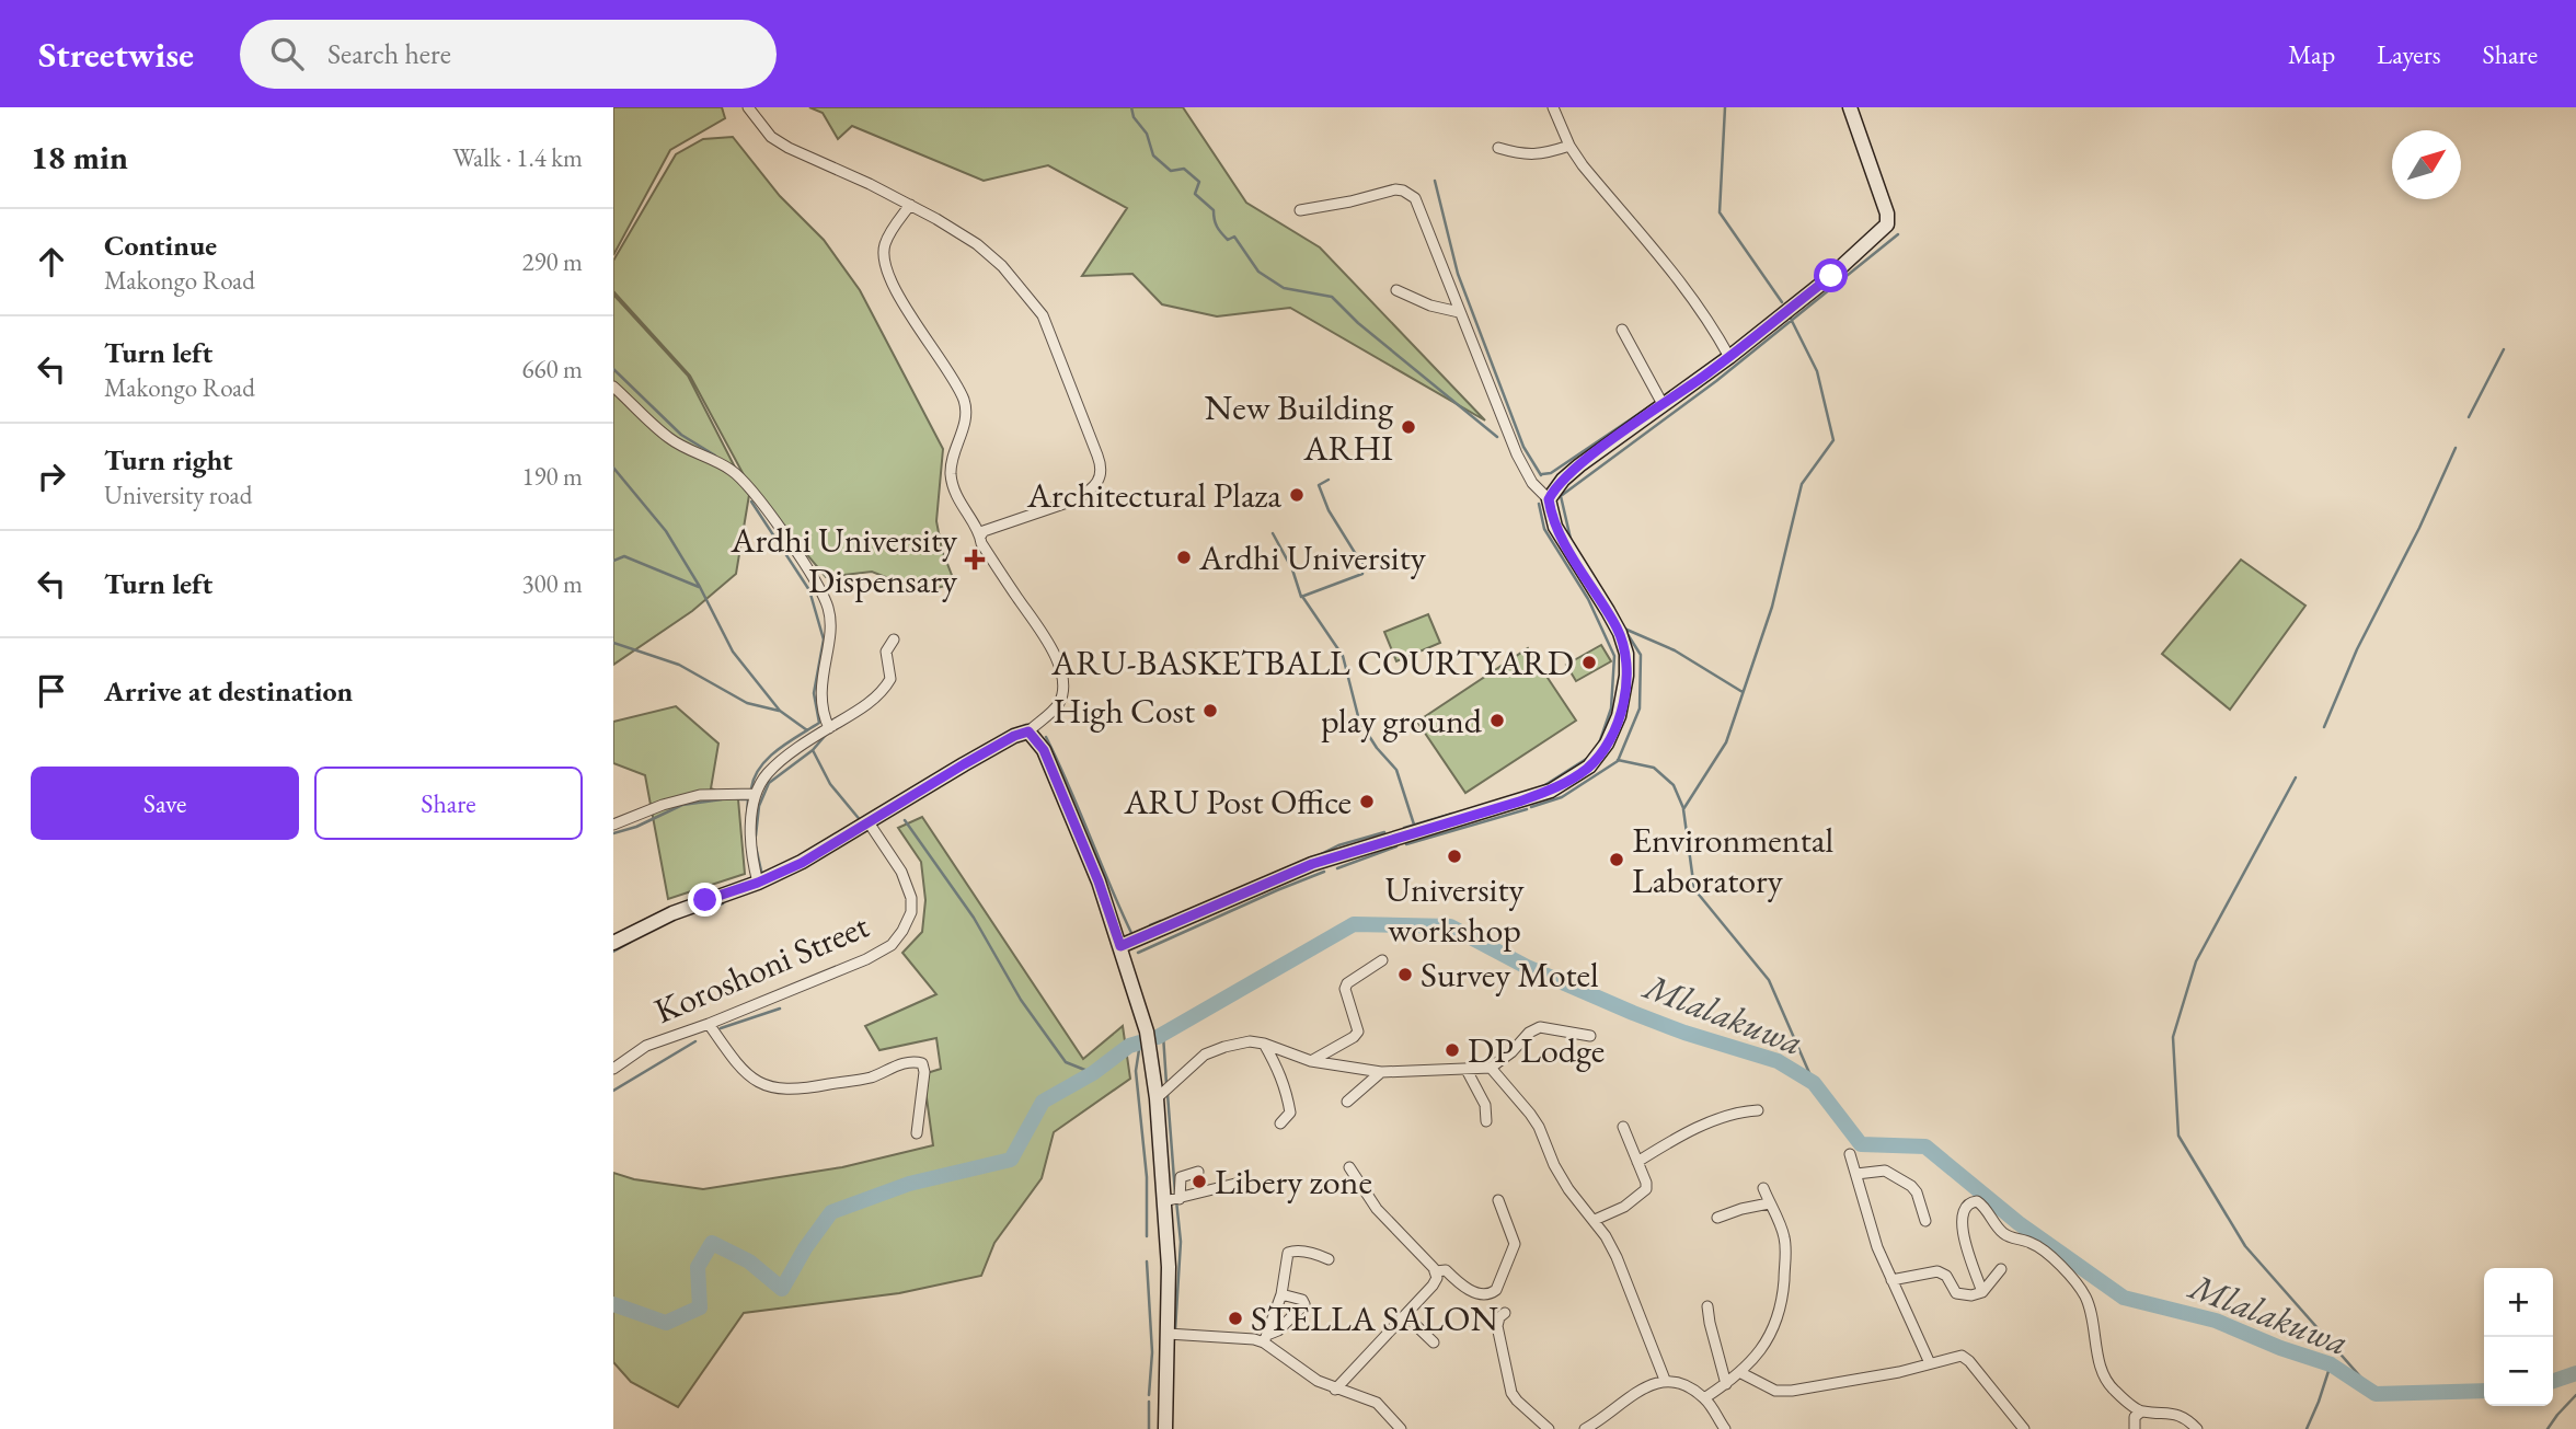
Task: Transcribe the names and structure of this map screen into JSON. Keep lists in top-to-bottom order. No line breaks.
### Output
{"streets":{"street":["Koroshoni Street"]},"water":["Mlalakuwa"],"places":{"other":["New Building ARHI","Architectural Plaza","Ardhi University","ARU-BASKETBALL COURTYARD","High Cost","play ground","ARU Post Office","University workshop","Environmental Laboratory","Survey Motel","DP Lodge","Libery zone","STELLA SALON"],"health":["Ardhi University Dispensary"]},"north":"top right","page":{"header":"Streetwise","search":"Search here","nav":["Map","Layers","Share"],"heading":["18 min","Walk · 1.4 km"],"list":[["Continue","Makongo Road","290 m"],["Turn left","Makongo Road","660 m"],["Turn right","University road","190 m"],["Turn left","300 m"],"Arrive at destination"],"buttons":["Save","Share"],"map_buttons":["+","−"]}}
